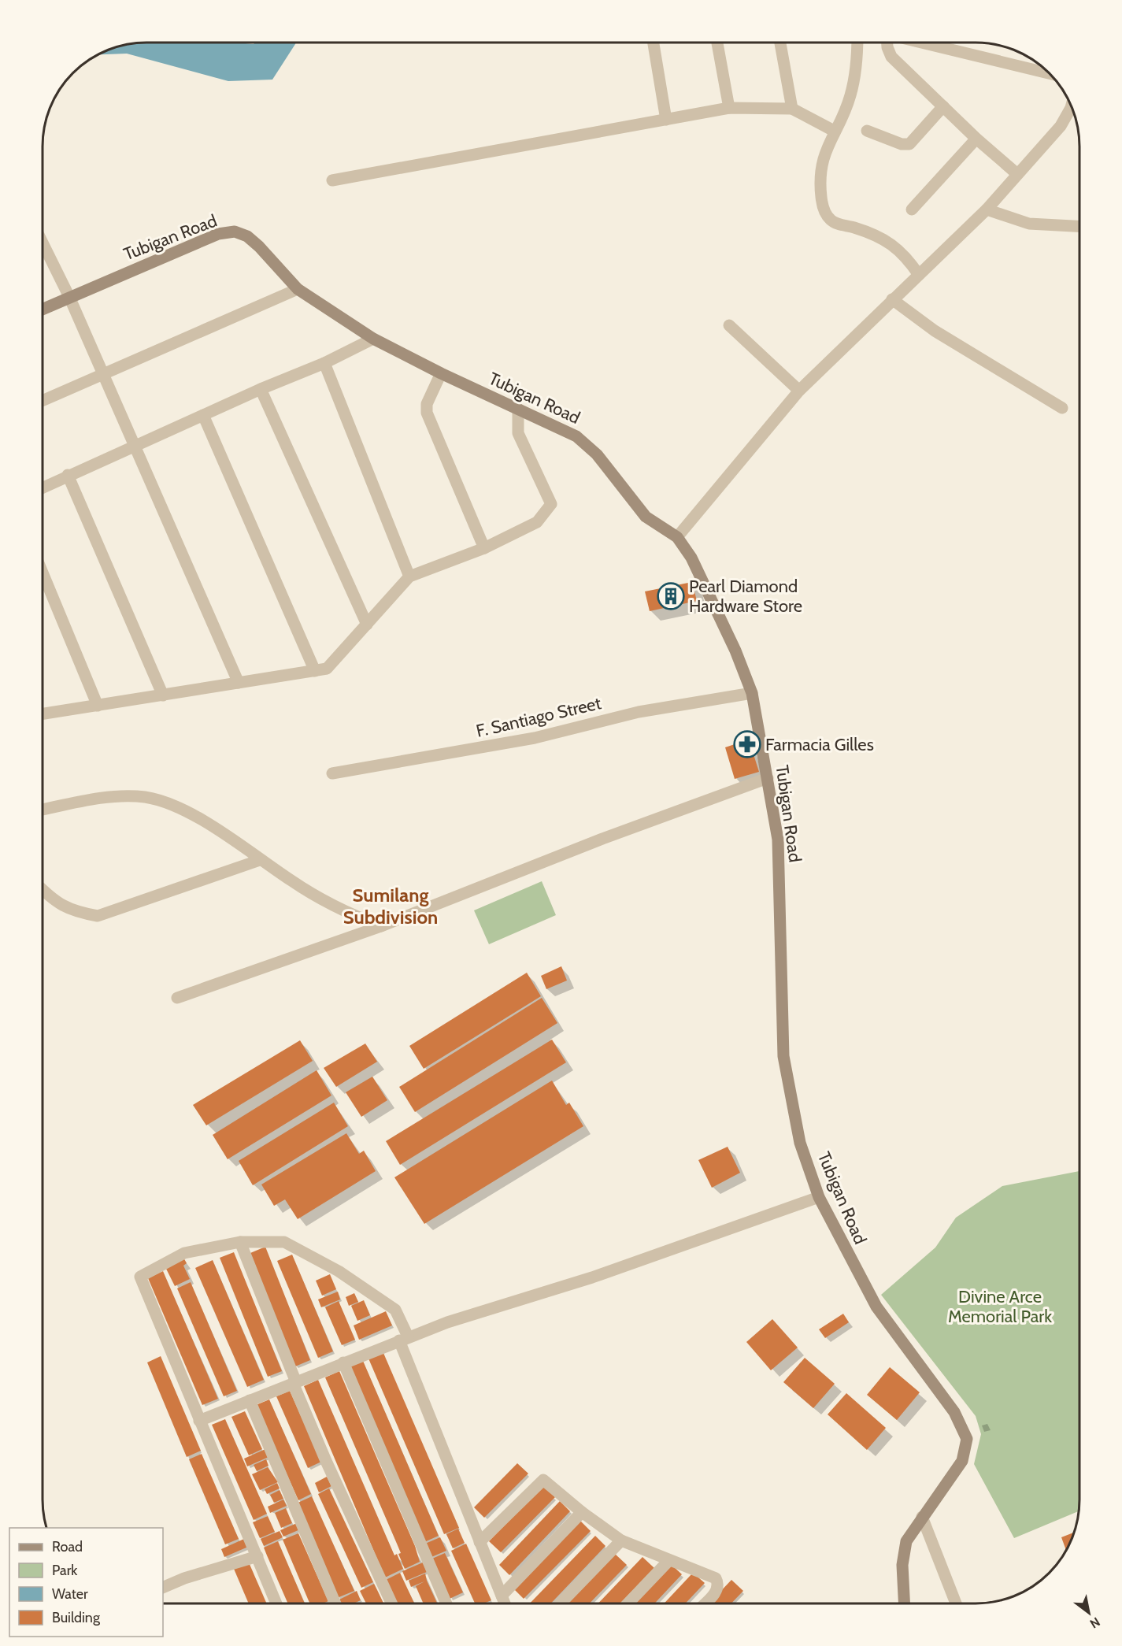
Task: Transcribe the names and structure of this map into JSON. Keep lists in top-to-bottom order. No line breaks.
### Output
{"streets":{"street":["Tubigan Road","F. Santiago Street"]},"crossings":[["Tubigan Road","F. Santiago Street"]],"districts":["Sumilang Subdivision"],"parks":["Divine Arce Memorial Park"],"places":{"building":["Pearl Diamond Hardware Store"],"pharmacy":["Farmacia Gilles"]},"legend":["Road","Park","Water","Building"],"north":"bottom right"}
